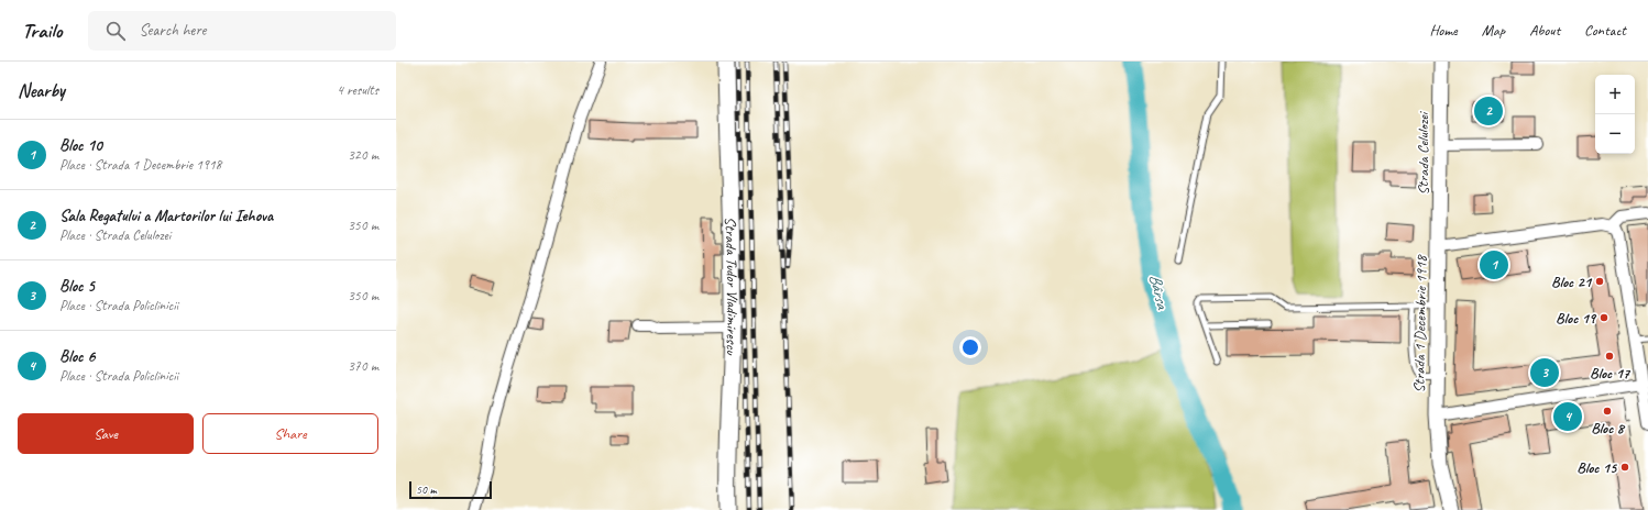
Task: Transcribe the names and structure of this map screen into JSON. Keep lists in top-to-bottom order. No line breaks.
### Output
{"streets":{"main road":["Strada Tudor Vladimirescu"],"street":["Strada Celulozei","Strada 1 Decembrie 1918"]},"crossings":[["Strada Celulozei","Strada 1 Decembrie 1918"]],"water":["Bârsa"],"places":["Bloc 21","Bloc 19","Bloc 17","Bloc 8","Bloc 15"],"scale_bar":"50 m","page":{"header":"Trailo","search":"Search here","nav":["Home","Map","About","Contact"],"heading":["Nearby","4 results"],"map_buttons":["+","−"],"pins":["2","1","3","4"],"list":[{"mark":"1","name":"Bloc 10","note":"Place · Strada 1 Decembrie 1918","value":"320 m"},{"mark":"2","name":"Sala Regatului a Martorilor lui Iehova","note":"Place · Strada Celulozei","value":"350 m"},{"mark":"3","name":"Bloc 5","note":"Place · Strada Policlinicii","value":"350 m"},{"mark":"4","name":"Bloc 6","note":"Place · Strada Policlinicii","value":"370 m"}],"buttons":["Save","Share"],"scale":"50 m"}}
